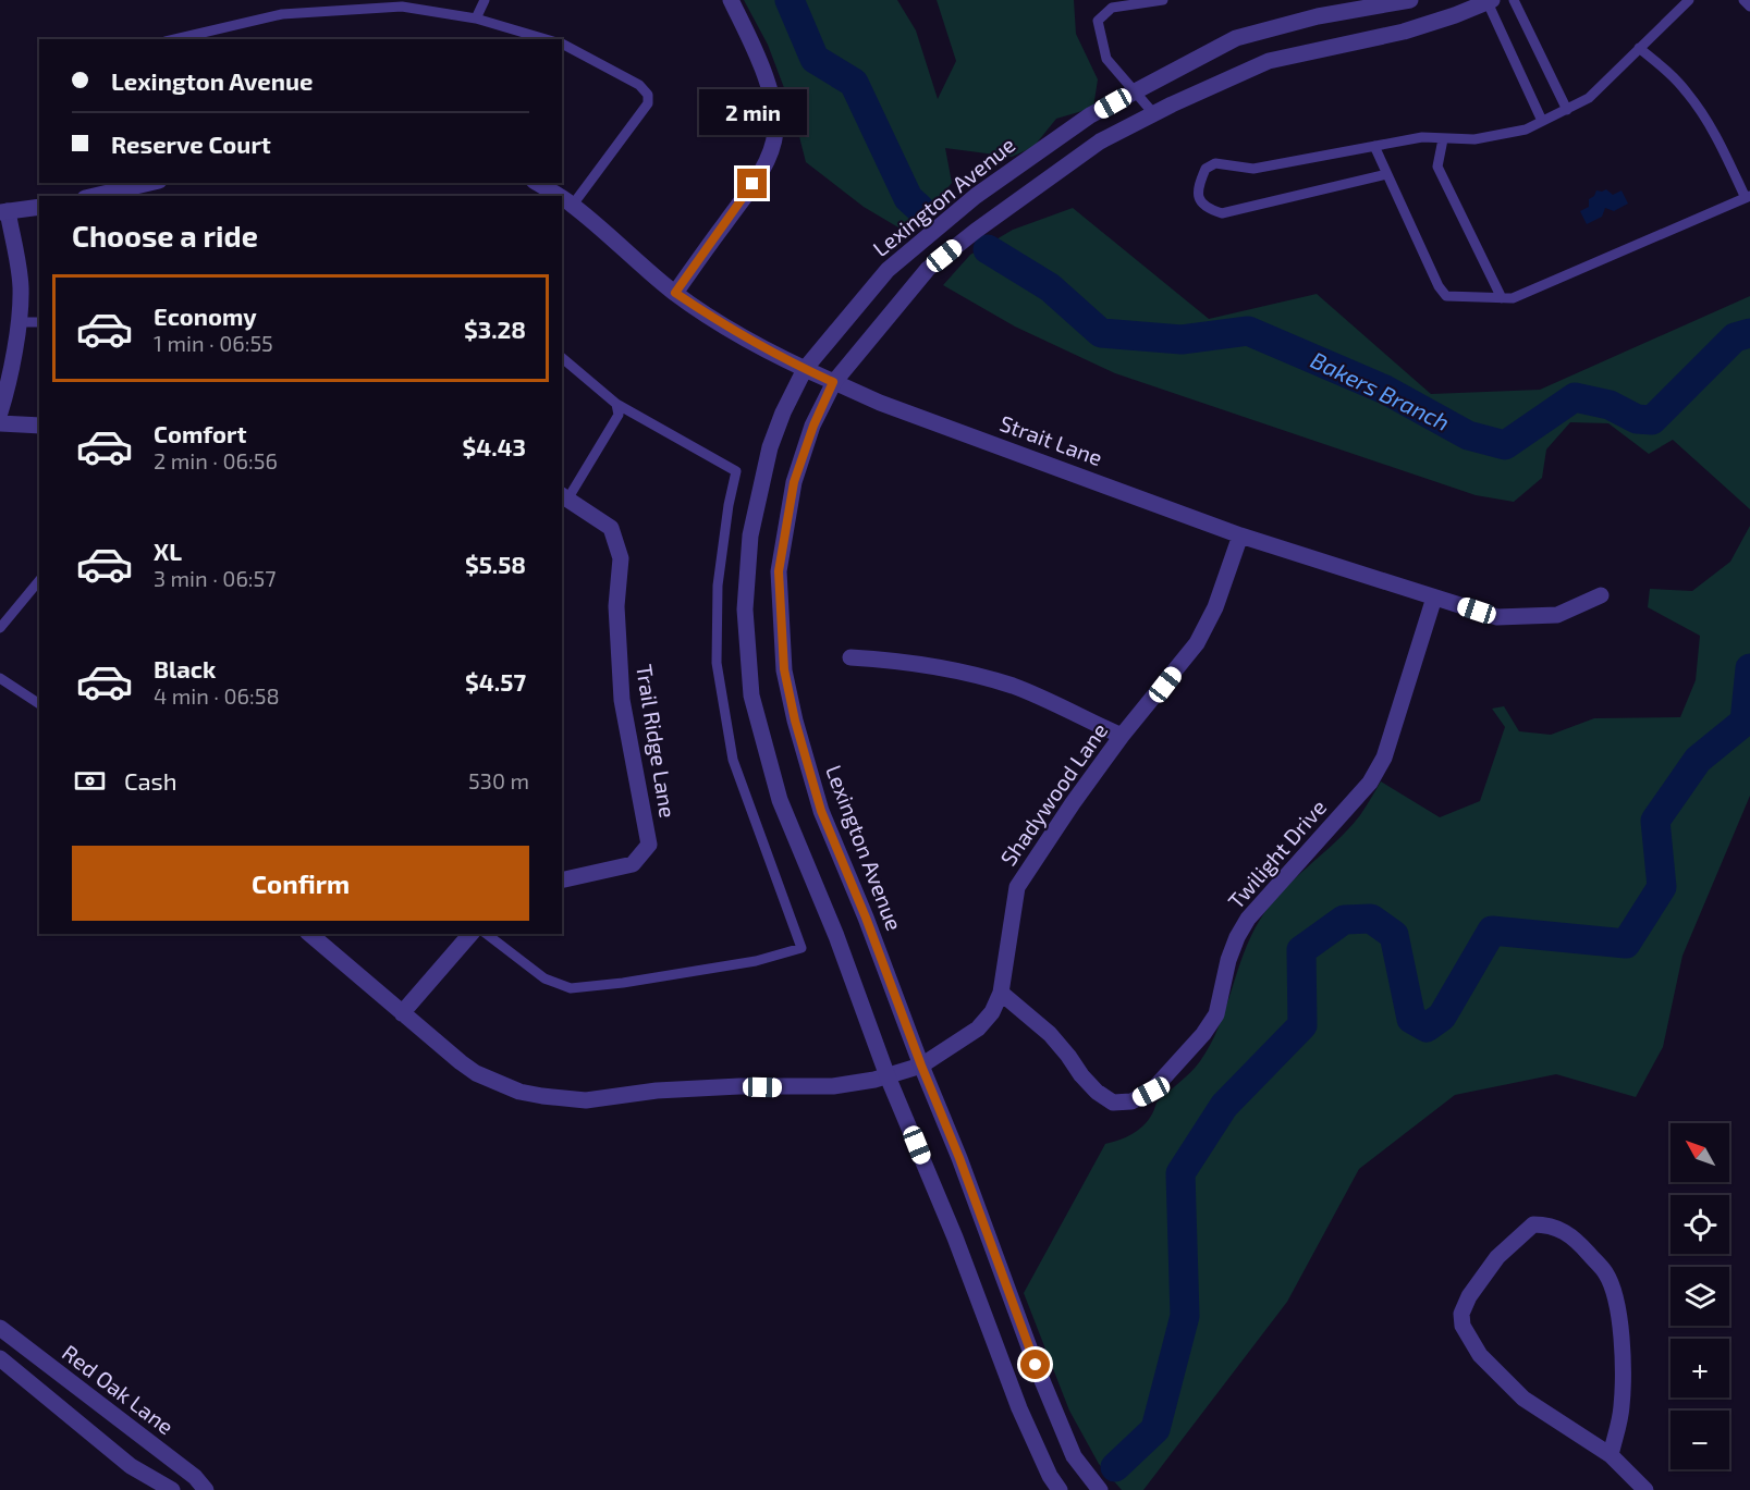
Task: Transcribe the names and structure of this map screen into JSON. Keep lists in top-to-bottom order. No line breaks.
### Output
{"streets":{"street":["Lexington Avenue","Strait Lane","Trail Ridge Lane","Shadywood Lane","Twilight Drive","Red Oak Lane"]},"crossings":[["Lexington Avenue","Strait Lane"],["Lexington Avenue","Shadywood Lane"],["Strait Lane","Shadywood Lane"],["Strait Lane","Twilight Drive"],["Shadywood Lane","Twilight Drive"]],"water":["Bakers Branch"],"north":"top left","page":{"banner":["Lexington Avenue","Reserve Court"],"bubble":"2 min","heading":"Choose a ride","list":[{"name":"Economy","note":"1 min · 06:55","value":"$3.28"},{"name":"Comfort","note":"2 min · 06:56","value":"$4.43"},{"name":"XL","note":"3 min · 06:57","value":"$5.58"},{"name":"Black","note":"4 min · 06:58","value":"$4.57"}],"pay":["Cash","530 m"],"buttons":"Confirm","map_buttons":["+","−"]}}
